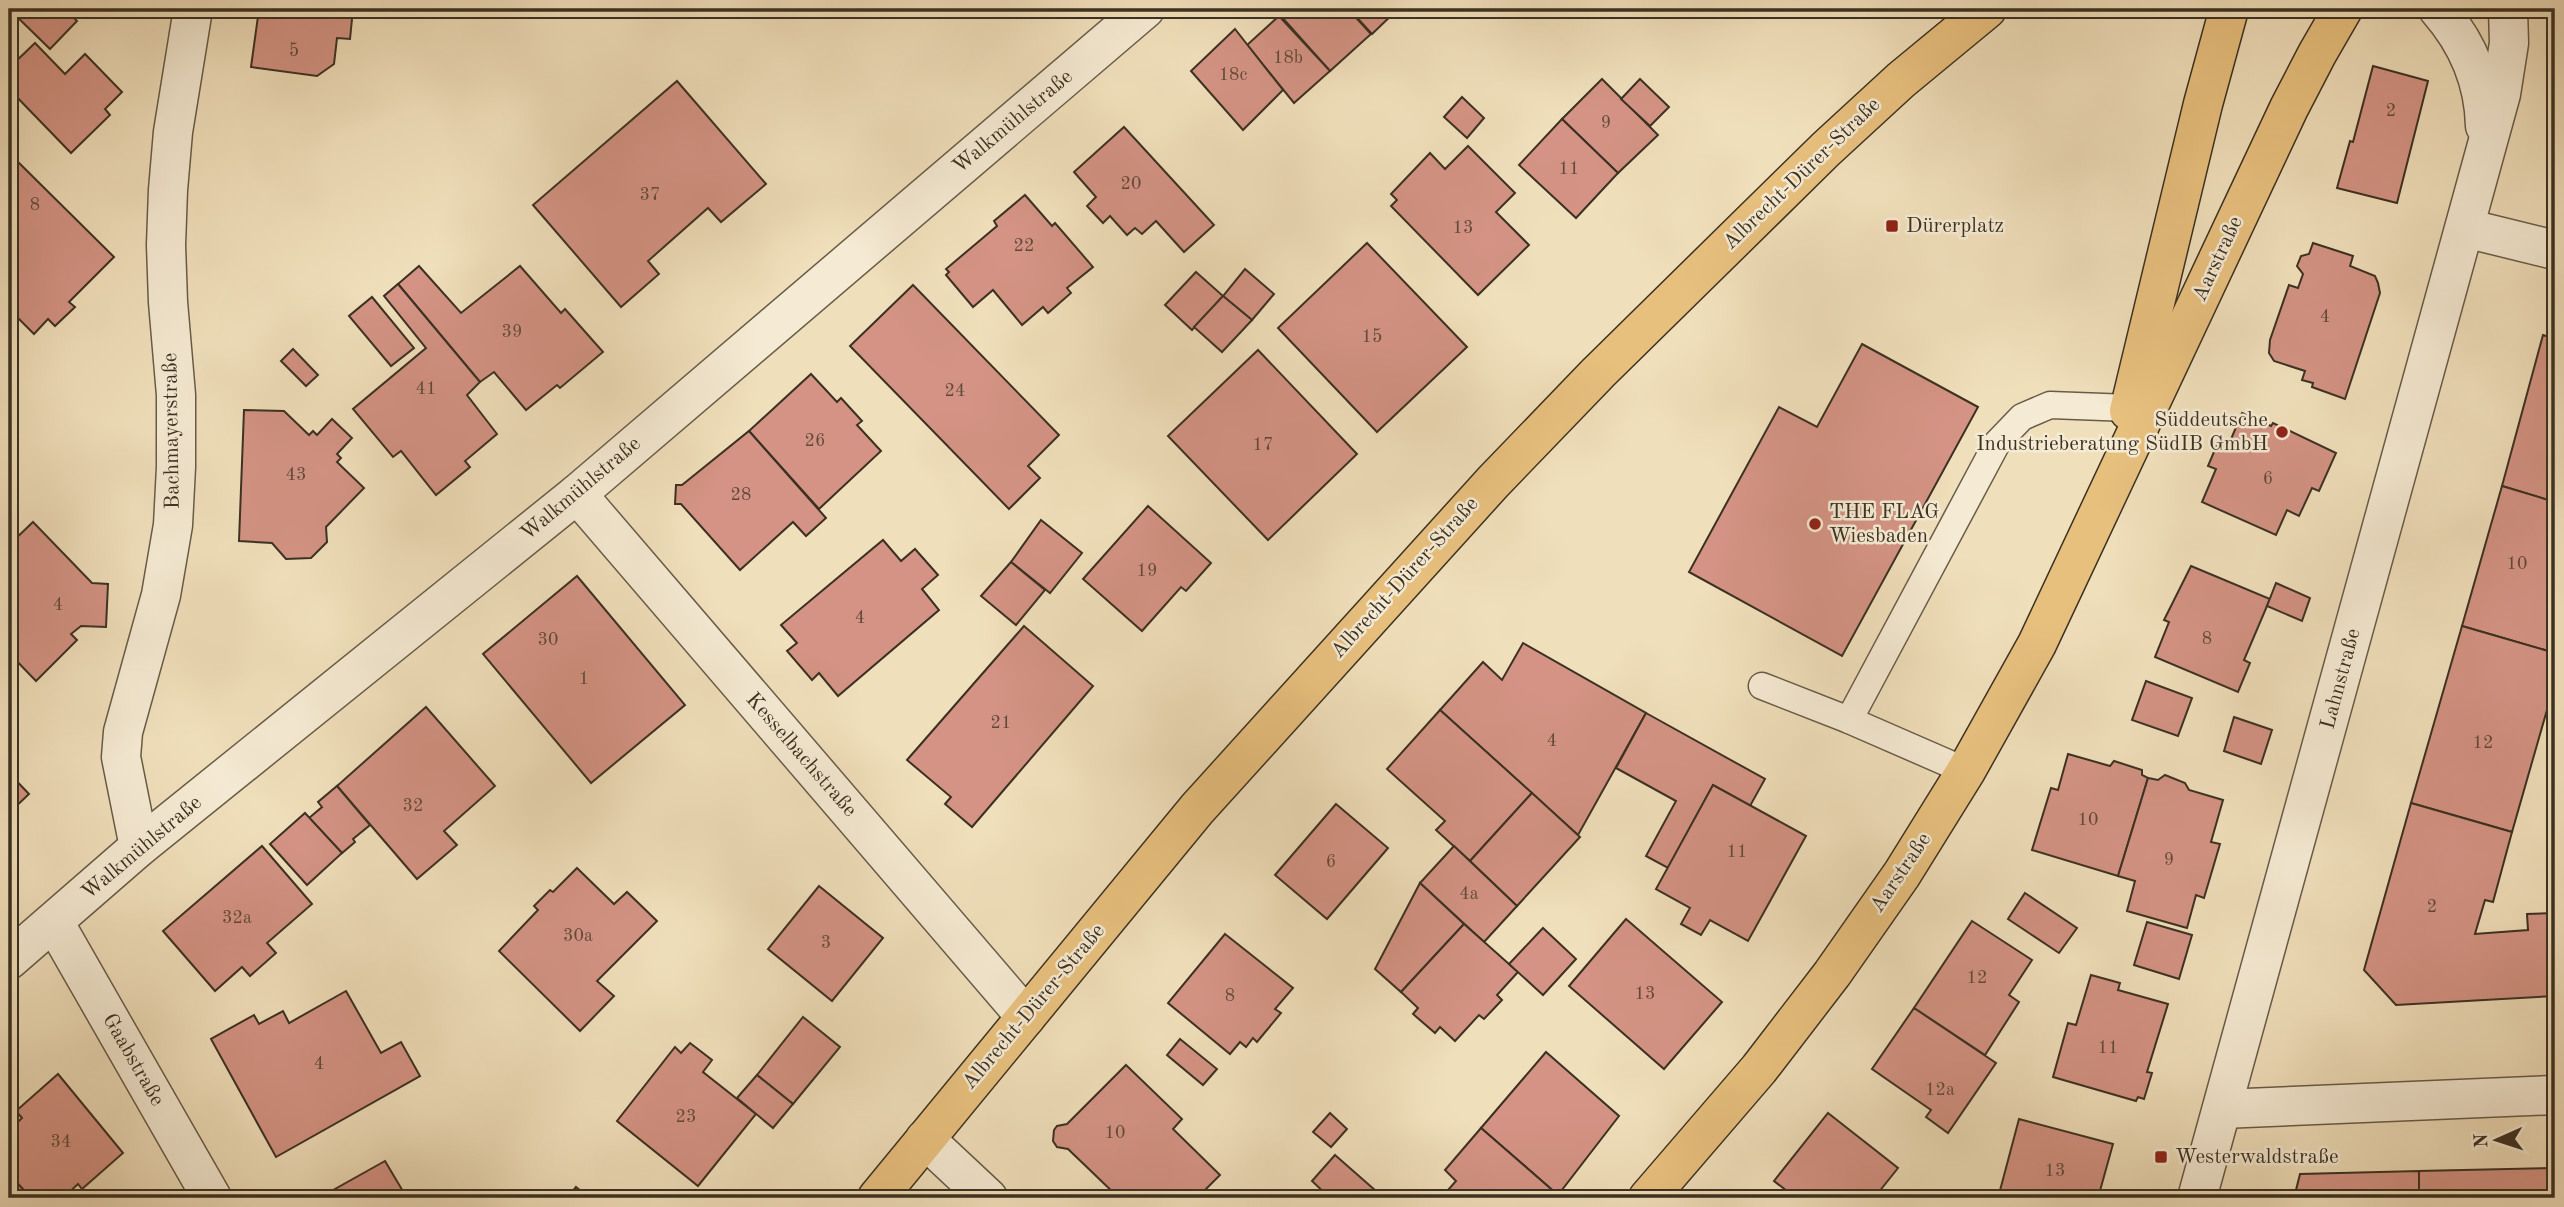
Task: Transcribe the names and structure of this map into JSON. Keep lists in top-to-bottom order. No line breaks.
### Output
{"streets":{"main road":["Albrecht-Dürer-Straße","Aarstraße"],"street":["Walkmühlstraße","Bachmayerstraße","Lahnstraße","Kesselbachstraße","Gaabstraße"]},"crossings":[["Walkmühlstraße","Bachmayerstraße"],["Walkmühlstraße","Kesselbachstraße"],["Walkmühlstraße","Gaabstraße"],["Albrecht-Dürer-Straße","Kesselbachstraße"]],"places":{"transit":["Dürerplatz","Westerwaldstraße"],"other":["Süddeutsche Industrieberatung SüdIB GmbH","THE FLAG Wiesbaden"]},"house_numbers":["5","18b","18c","2","9","11","20","37","8","13","22","4","39","15","41","24","26","17","43","6","28","10","19","4","4","8","30","1","21","4","12","32","10","11","9","6","4a","2","32a","30a","3","12","13","8","11","4","12a","23","10","34","13"],"north":"left"}
